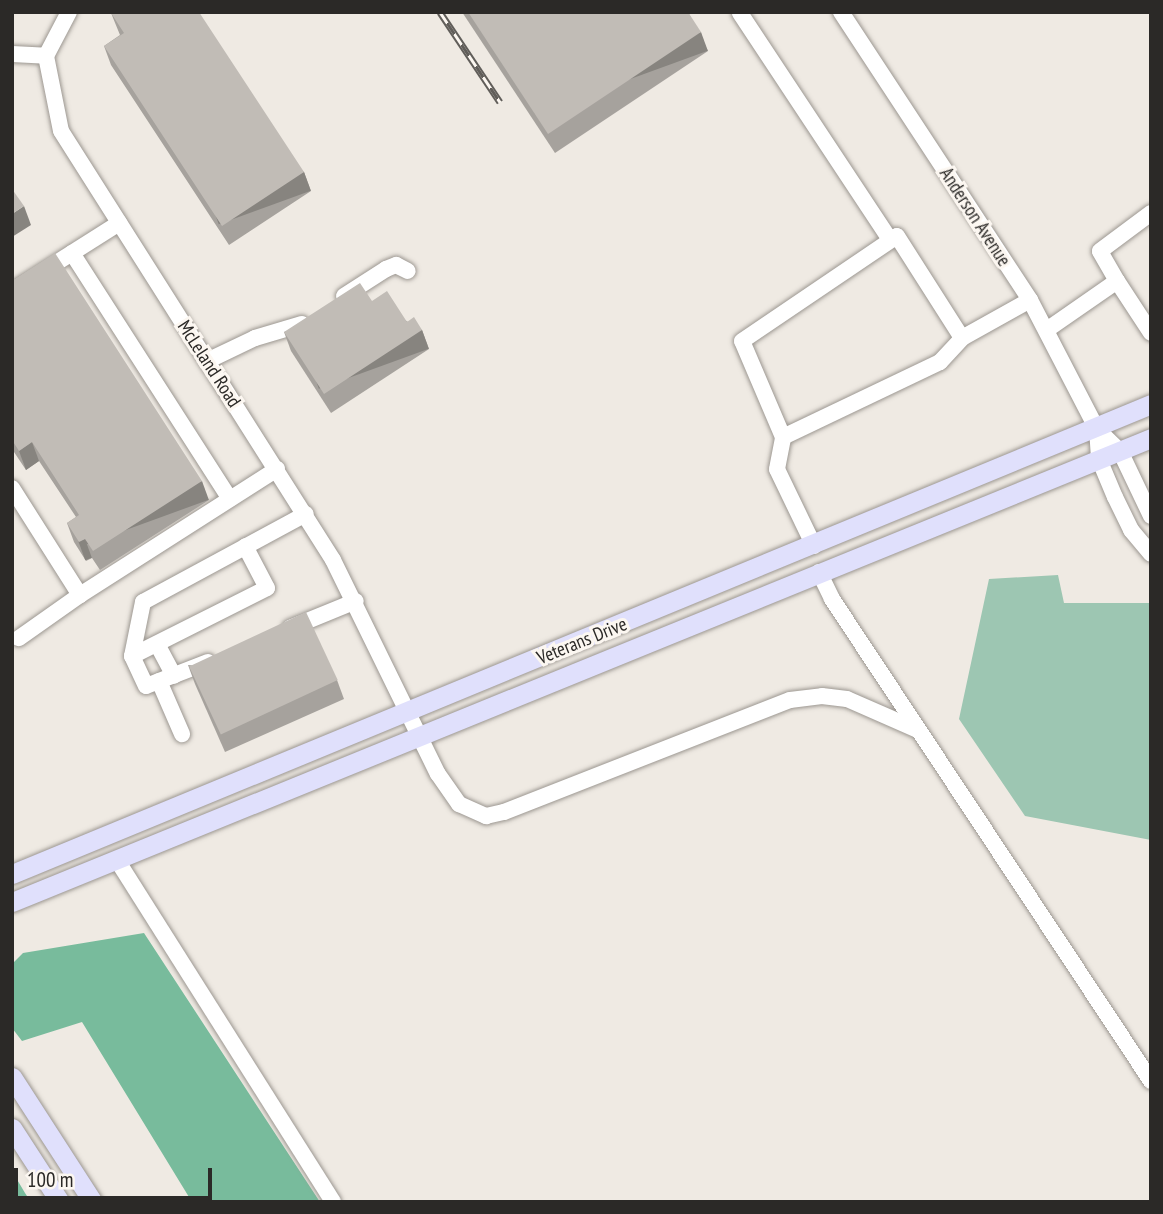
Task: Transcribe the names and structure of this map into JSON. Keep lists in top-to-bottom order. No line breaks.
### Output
{"streets":{"main road":["Veterans Drive"],"street":["Anderson Avenue","McLeland Road"]},"crossings":[["Anderson Avenue","Veterans Drive"],["McLeland Road","Veterans Drive"]],"scale_bar":"100 m"}
